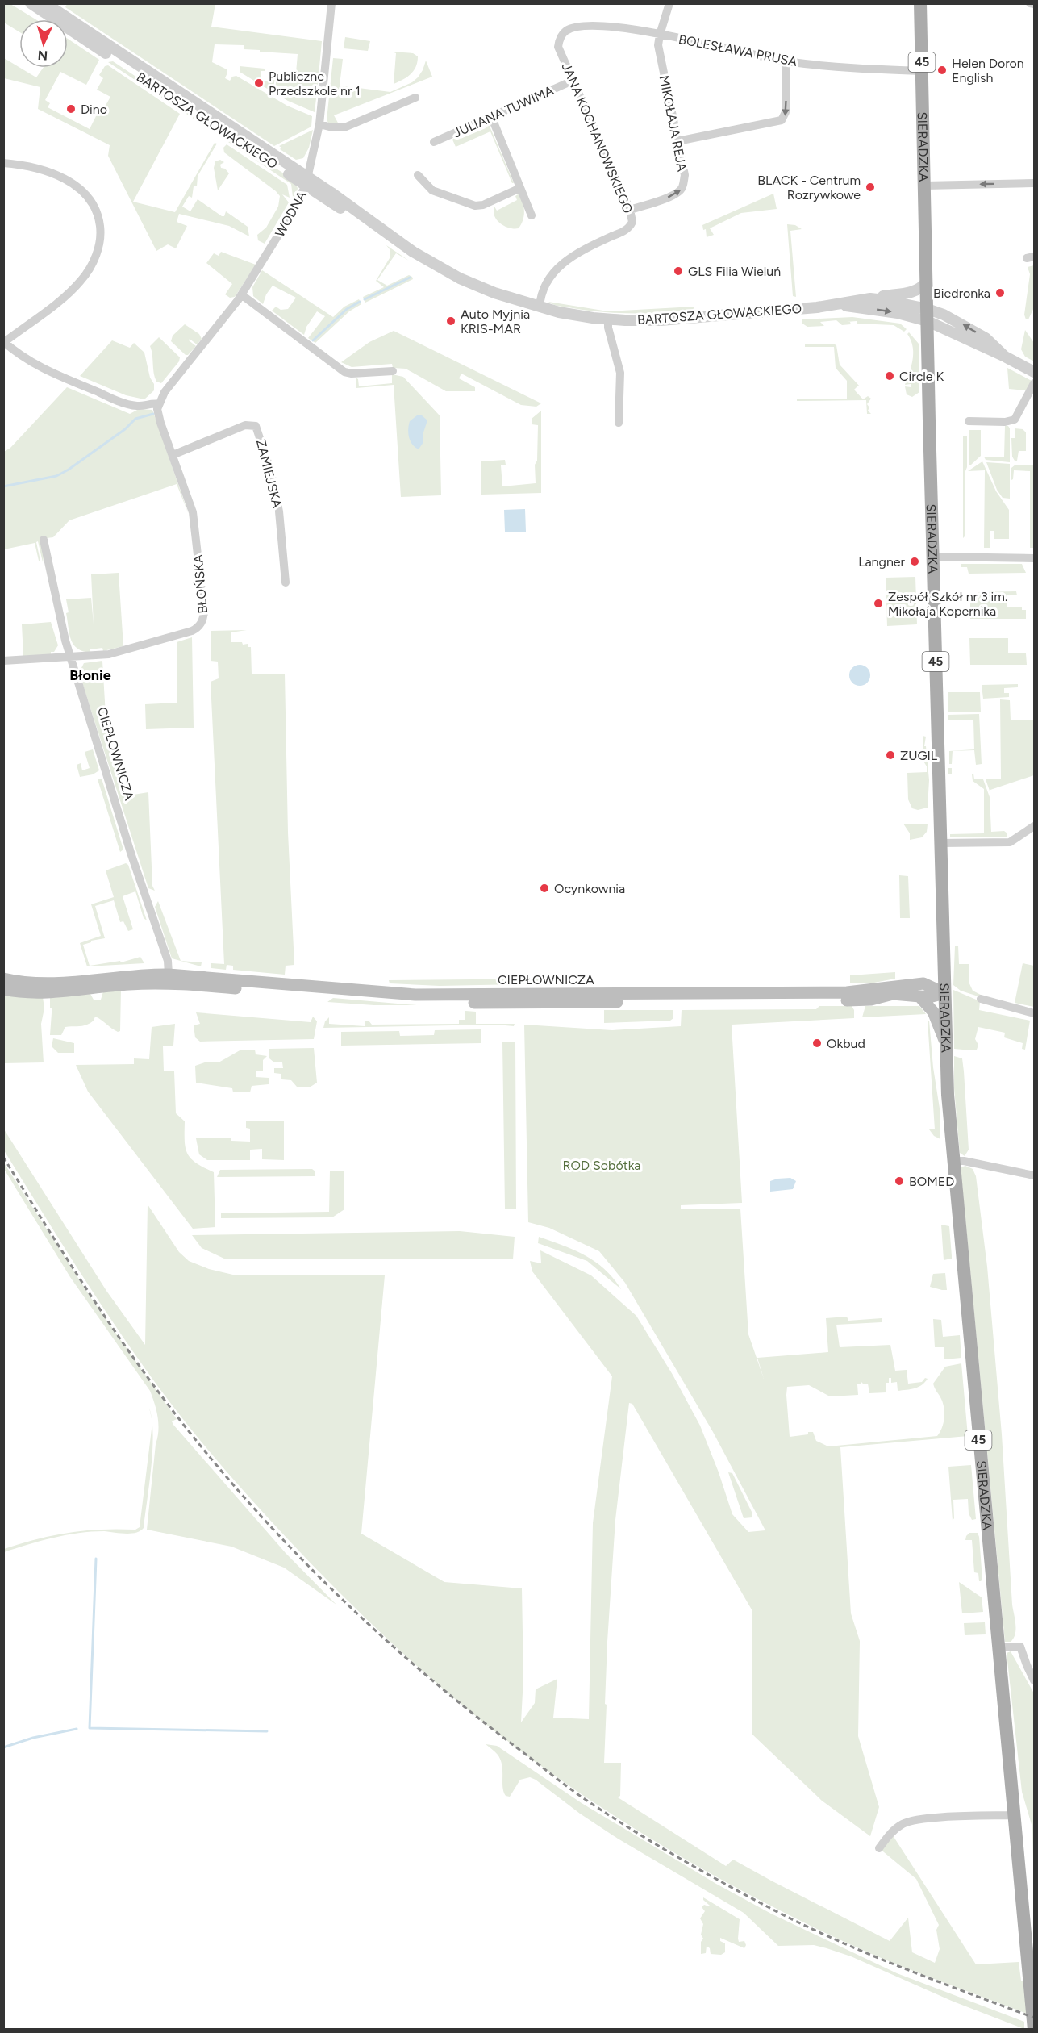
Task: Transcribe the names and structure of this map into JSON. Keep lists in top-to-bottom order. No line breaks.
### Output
{"streets":{"main road":["45","SIERADZKA","CIEPŁOWNICZA"],"street":["BOLESŁAWA PRUSA","JULIANA TUWIMA","BARTOSZA GŁOWACKIEGO","MIKOŁAJA REJA","JANA KOCHANOWSKIEGO","WODNA","ZAMIEJSKA","BŁOŃSKA"]},"crossings":[["BOLESŁAWA PRUSA","MIKOŁAJA REJA"],["BOLESŁAWA PRUSA","JANA KOCHANOWSKIEGO"],["BOLESŁAWA PRUSA","SIERADZKA"],["JULIANA TUWIMA","JANA KOCHANOWSKIEGO"],["BARTOSZA GŁOWACKIEGO","JANA KOCHANOWSKIEGO"],["BARTOSZA GŁOWACKIEGO","SIERADZKA"],["BARTOSZA GŁOWACKIEGO","WODNA"],["MIKOŁAJA REJA","JANA KOCHANOWSKIEGO"],["SIERADZKA","CIEPŁOWNICZA"],["WODNA","BŁOŃSKA"],["ZAMIEJSKA","BŁOŃSKA"],["BŁOŃSKA","CIEPŁOWNICZA"]],"districts":["Błonie"],"parks":["ROD Sobótka"],"places":["Helen Doron English","Publiczne Przedszkole nr 1","Dino","BLACK - Centrum Rozrywkowe","GLS Filia Wieluń","Biedronka","Auto Myjnia KRIS-MAR","Circle K","Langner","Zespół Szkół nr 3 im. Mikołaja Kopernika","ZUGIL","Ocynkownia","Okbud","BOMED"],"north":"bottom"}
